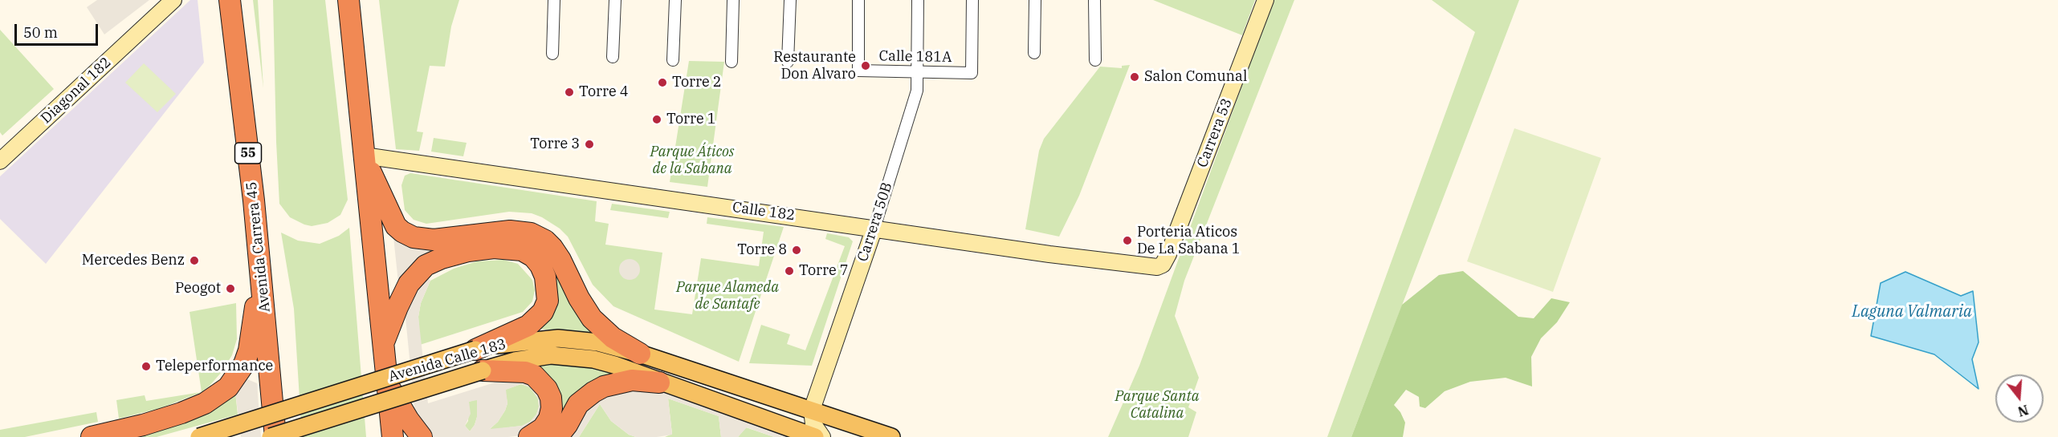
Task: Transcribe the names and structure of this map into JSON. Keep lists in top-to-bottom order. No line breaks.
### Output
{"streets":{"highway":["55","Avenida Carrera 45"],"main road":["Avenida Calle 183"],"street":["Calle 181A","Diagonal 182","Carrera 53","Calle 182","Carrera 50B"]},"crossings":[["Calle 181A","Carrera 50B"],["Carrera 53","Calle 182"],["Calle 182","Carrera 50B"],["Carrera 50B","Avenida Calle 183"]],"water":["Laguna Valmaria"],"parks":["Parque Áticos de la Sabana","Parque Alameda de Santafe","Parque Santa Catalina"],"places":["Restaurante Don Alvaro","Salon Comunal","Torre 2","Torre 4","Torre 1","Torre 3","Porteria Aticos De La Sabana 1","Torre 8","Mercedes Benz","Torre 7","Peogot","Teleperformance"],"scale_bar":"50 m","north":"bottom"}
